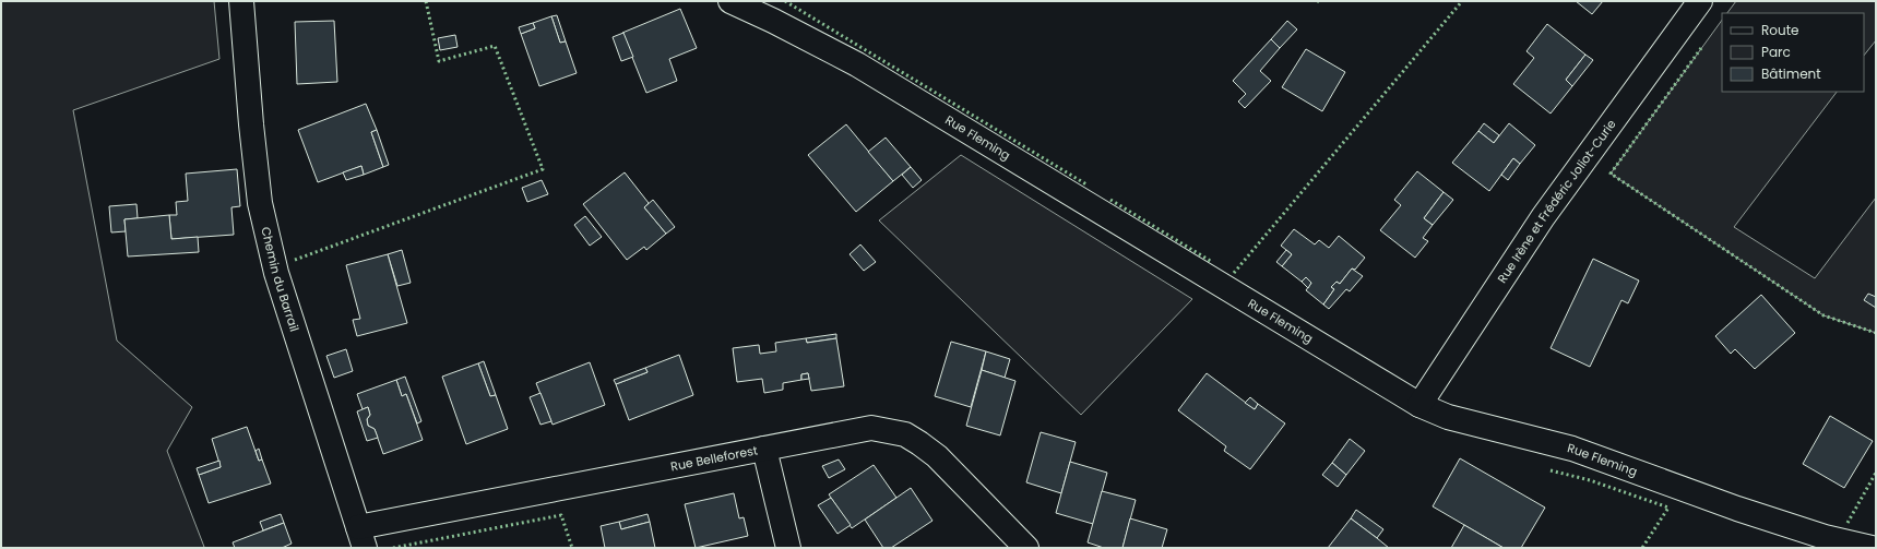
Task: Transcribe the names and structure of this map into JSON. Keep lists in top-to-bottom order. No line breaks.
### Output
{"streets":{"street":["Rue Fleming","Rue Irène et Frédéric Joliot-Curie","Chemin du Barrail","Rue Belleforest"]},"crossings":[["Rue Fleming","Rue Irène et Frédéric Joliot-Curie"],["Chemin du Barrail","Rue Belleforest"]],"legend":["Route","Parc","Bâtiment"]}
